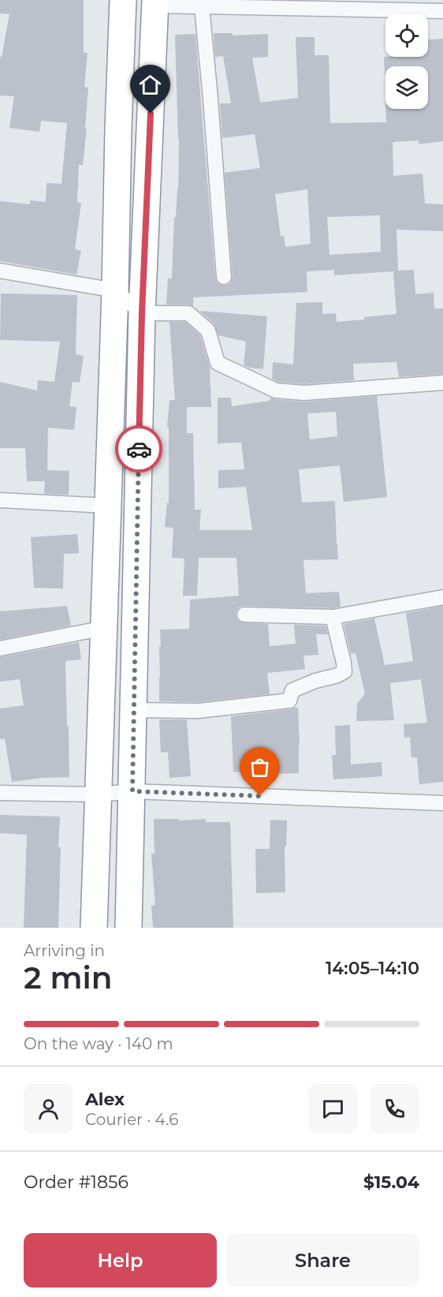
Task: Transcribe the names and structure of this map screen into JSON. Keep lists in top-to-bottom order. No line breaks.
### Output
{"page":{"heading":["2 min","Arriving in","14:05–14:10"],"panel":["Alex","Courier · 4.6","Order #1856","$15.04"],"bar":"On the way · 140 m","buttons":["Help","Share"]}}
